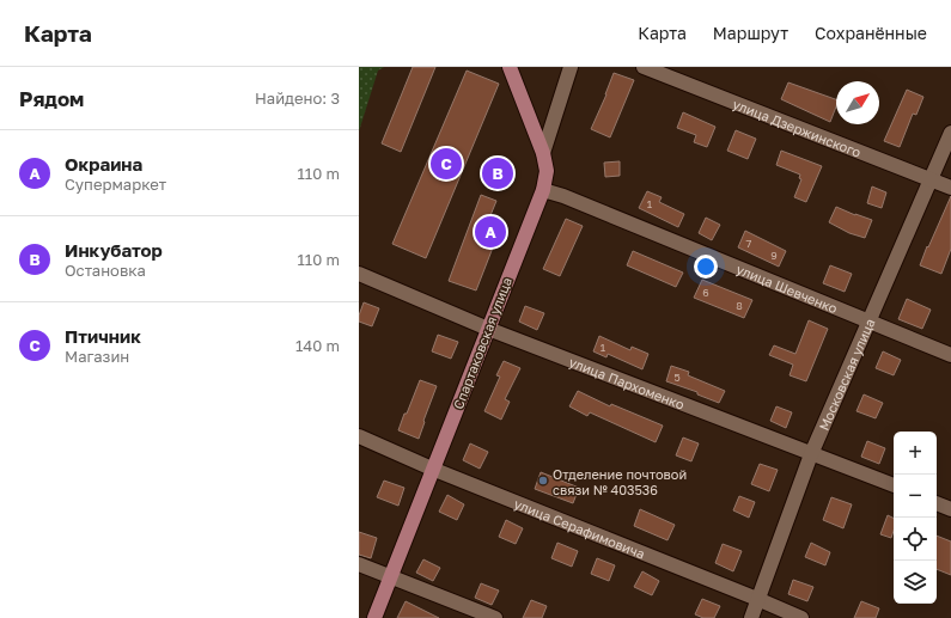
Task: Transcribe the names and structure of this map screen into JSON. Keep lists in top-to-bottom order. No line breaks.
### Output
{"streets":{"main road":["Спартаковская улица"],"street":["улица Дзержинского","улица Шевченко","Московская улица","улица Пархоменко","улица Серафимовича"]},"crossings":[["улица Дзержинского","Московская улица"],["улица Шевченко","Спартаковская улица"],["улица Шевченко","Московская улица"],["Спартаковская улица","улица Пархоменко"],["Спартаковская улица","улица Серафимовича"],["Московская улица","улица Пархоменко"],["Московская улица","улица Серафимовича"]],"places":["Отделение почтовой связи № 403536"],"house_numbers":["1","7","9","6","8","1","5"],"north":"top right","page":{"header":"Карта","nav":["Карта","Маршрут","Сохранённые"],"heading":["Рядом","Найдено: 3"],"list":[{"mark":"A","name":"Окраина","note":"Супермаркет","value":"110 m"},{"mark":"B","name":"Инкубатор","note":"Остановка","value":"110 m"},{"mark":"C","name":"Птичник","note":"Магазин","value":"140 m"}],"pins":["C","B","A"],"map_buttons":["+","−"]}}
